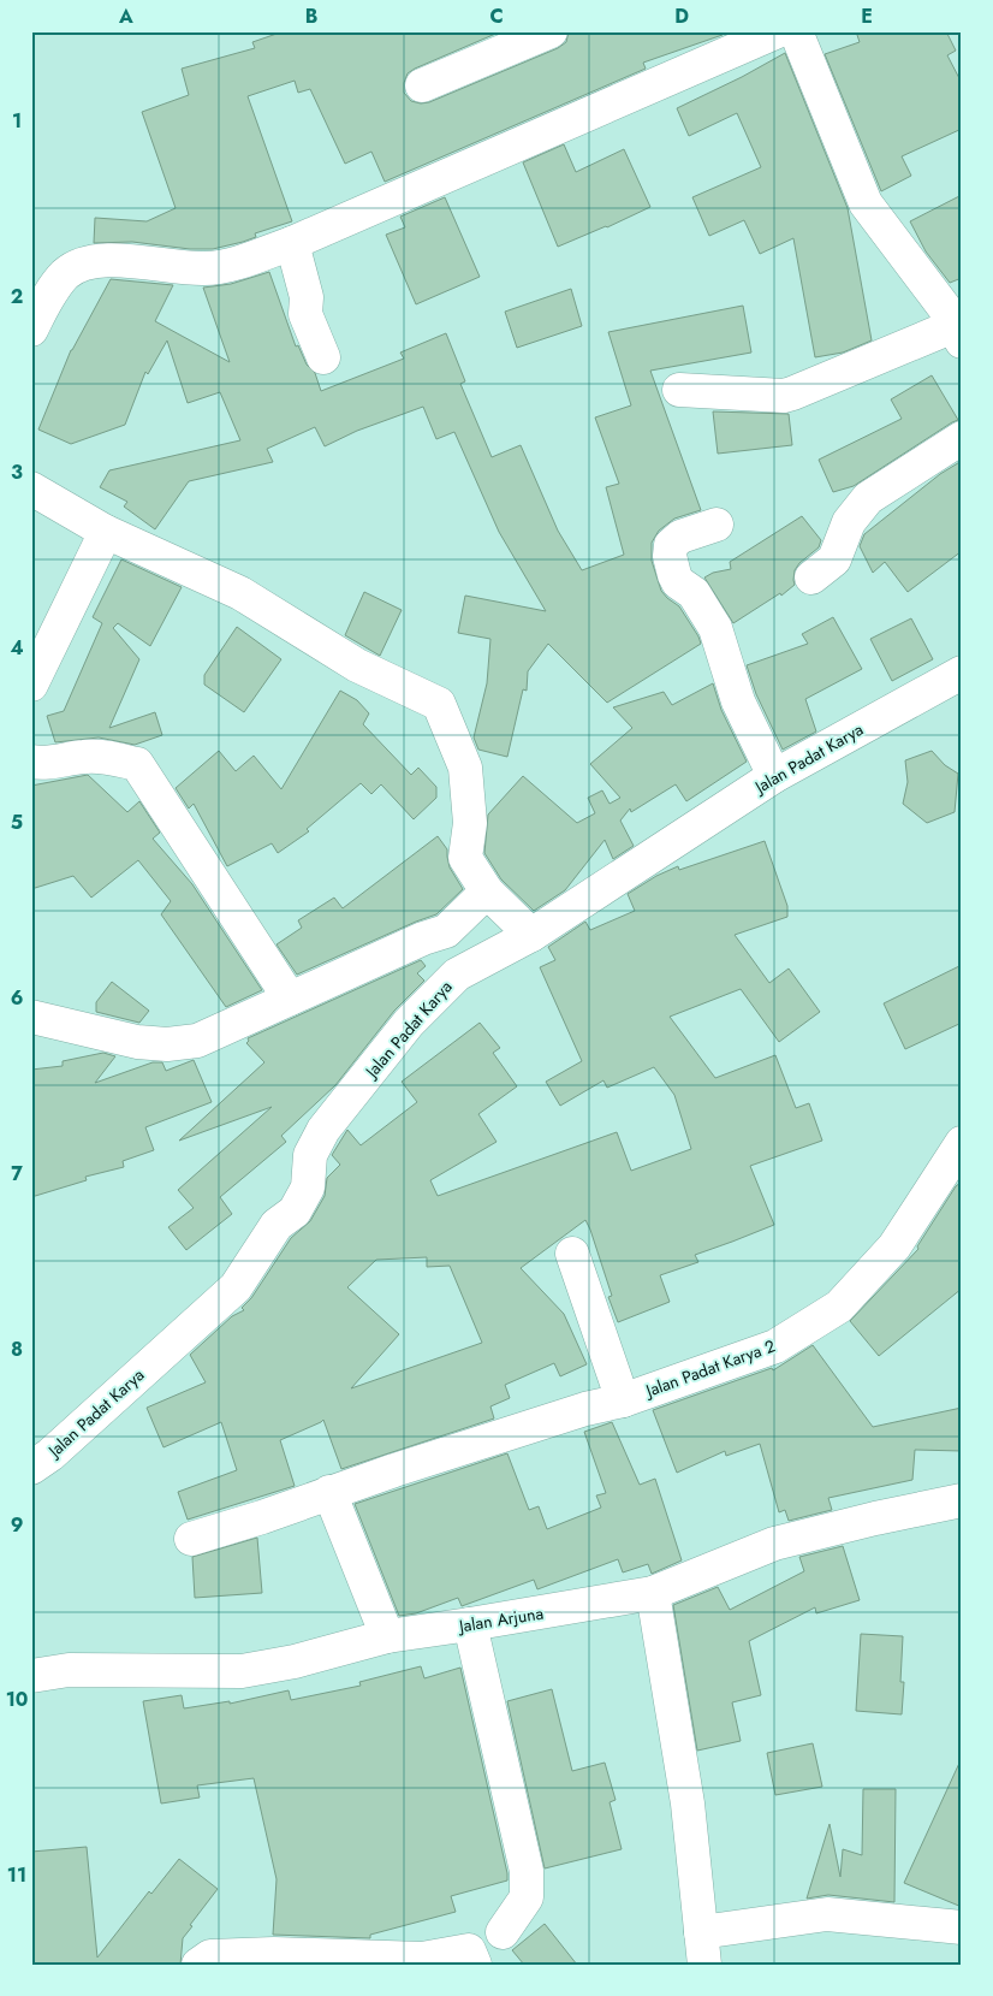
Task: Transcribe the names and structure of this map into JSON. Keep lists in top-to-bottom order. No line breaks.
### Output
{"streets":{"street":["Jalan Padat Karya","Jalan Padat Karya 2","Jalan Arjuna"]},"grid":{"columns":["A","B","C","D","E"],"rows":["1","2","3","4","5","6","7","8","9","10","11"]}}
